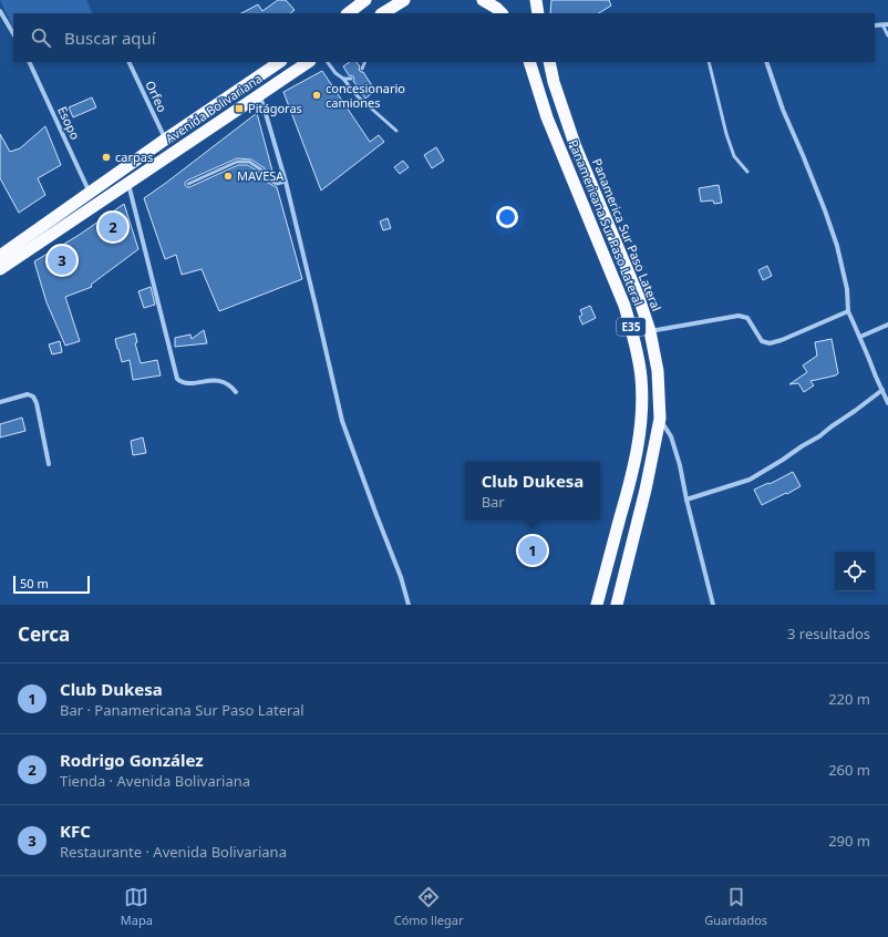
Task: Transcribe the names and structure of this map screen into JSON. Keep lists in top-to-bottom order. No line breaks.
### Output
{"streets":{"highway":["Avenida Bolivariana","Panamericana Sur Paso Lateral","Panamerica Sur Paso Lateral","E35"],"street":["Orfeo","Esopo"]},"crossings":[["Orfeo","Avenida Bolivariana"],["Avenida Bolivariana","Esopo"]],"places":{"other":["concesionario camiones","carpas","MAVESA"],"transit":["Pitágoras"]},"scale_bar":"50 m","page":{"search":"Buscar aquí","pins":["2","3","1"],"popup":["Club Dukesa","Bar"],"scale":"50 m","heading":["Cerca","3 resultados"],"list":[{"mark":"1","name":"Club Dukesa","note":"Bar · Panamericana Sur Paso Lateral","value":"220 m"},{"mark":"2","name":"Rodrigo González","note":"Tienda · Avenida Bolivariana","value":"260 m"},{"mark":"3","name":"KFC","note":"Restaurante · Avenida Bolivariana","value":"290 m"}],"nav":["Mapa","Cómo llegar","Guardados"]}}
